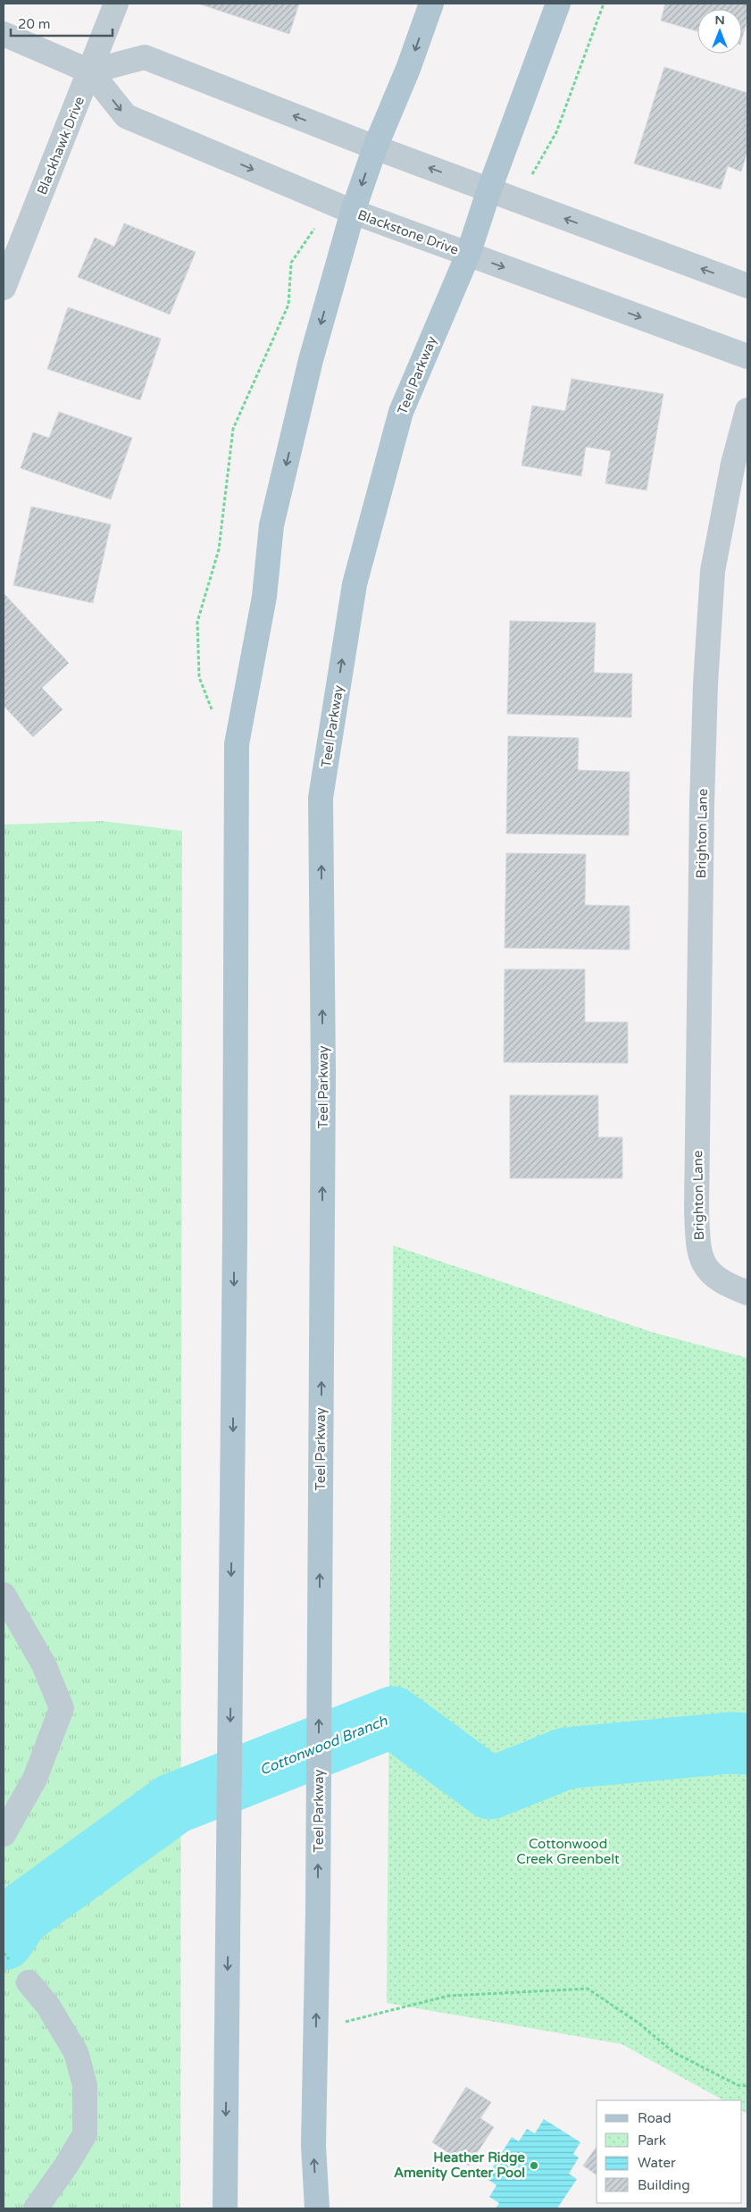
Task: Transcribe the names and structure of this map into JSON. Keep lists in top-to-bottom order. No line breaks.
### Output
{"streets":{"main road":["Teel Parkway"],"street":["Blackhawk Drive","Blackstone Drive","Brighton Lane"]},"crossings":[["Blackhawk Drive","Blackstone Drive"],["Blackstone Drive","Teel Parkway"]],"water":["Cottonwood Branch"],"parks":["Cottonwood Creek Greenbelt"],"places":["Heather Ridge Amenity Center Pool"],"legend":["Road","Park","Water","Building"],"scale_bar":"20 m","north":"top"}
